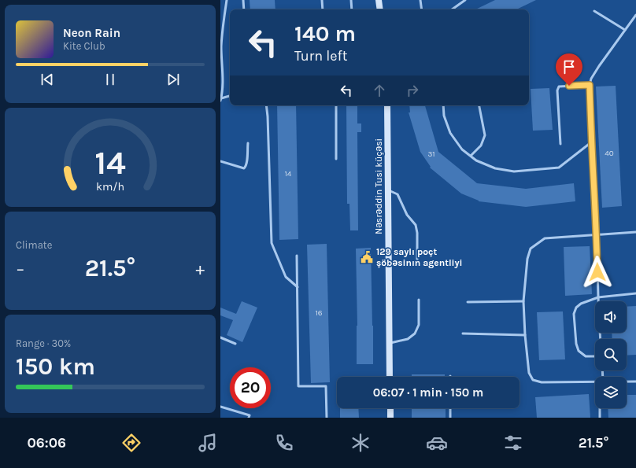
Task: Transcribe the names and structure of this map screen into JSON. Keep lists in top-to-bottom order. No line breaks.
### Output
{"streets":{"main road":["Nəsrəddin Tusi küçəsi"]},"places":{"public building":["129 saylı poçt şöbəsinın agentliyi"]},"house_numbers":["40","31","14","16"],"page":{"turn":["140 m","Turn left"],"song":["Neon Rain","Kite Club"],"tile":["Climate",["Range · 30%","150 km"]],"heat":["−","21.5°","+"],"limit":"20","trip":"06:07 · 1 min · 150 m","tabs":["06:06","21.5°"],"gauge":["14","km/h"]}}
